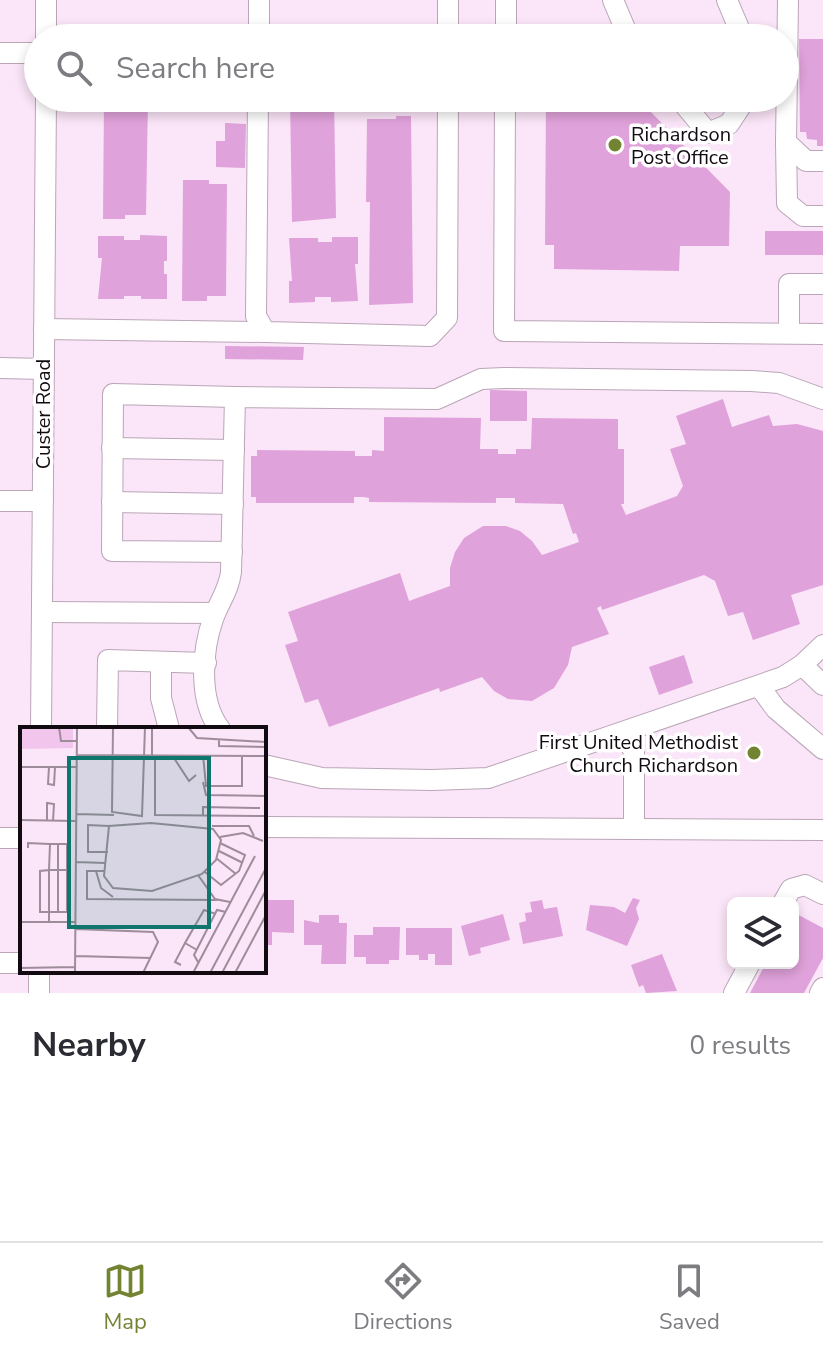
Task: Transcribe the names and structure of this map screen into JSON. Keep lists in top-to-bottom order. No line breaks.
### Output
{"streets":{"street":["Custer Road"]},"places":["Richardson Post Office","First United Methodist Church Richardson"],"page":{"search":"Search here","heading":["Nearby","0 results"],"nav":["Map","Directions","Saved"]}}
